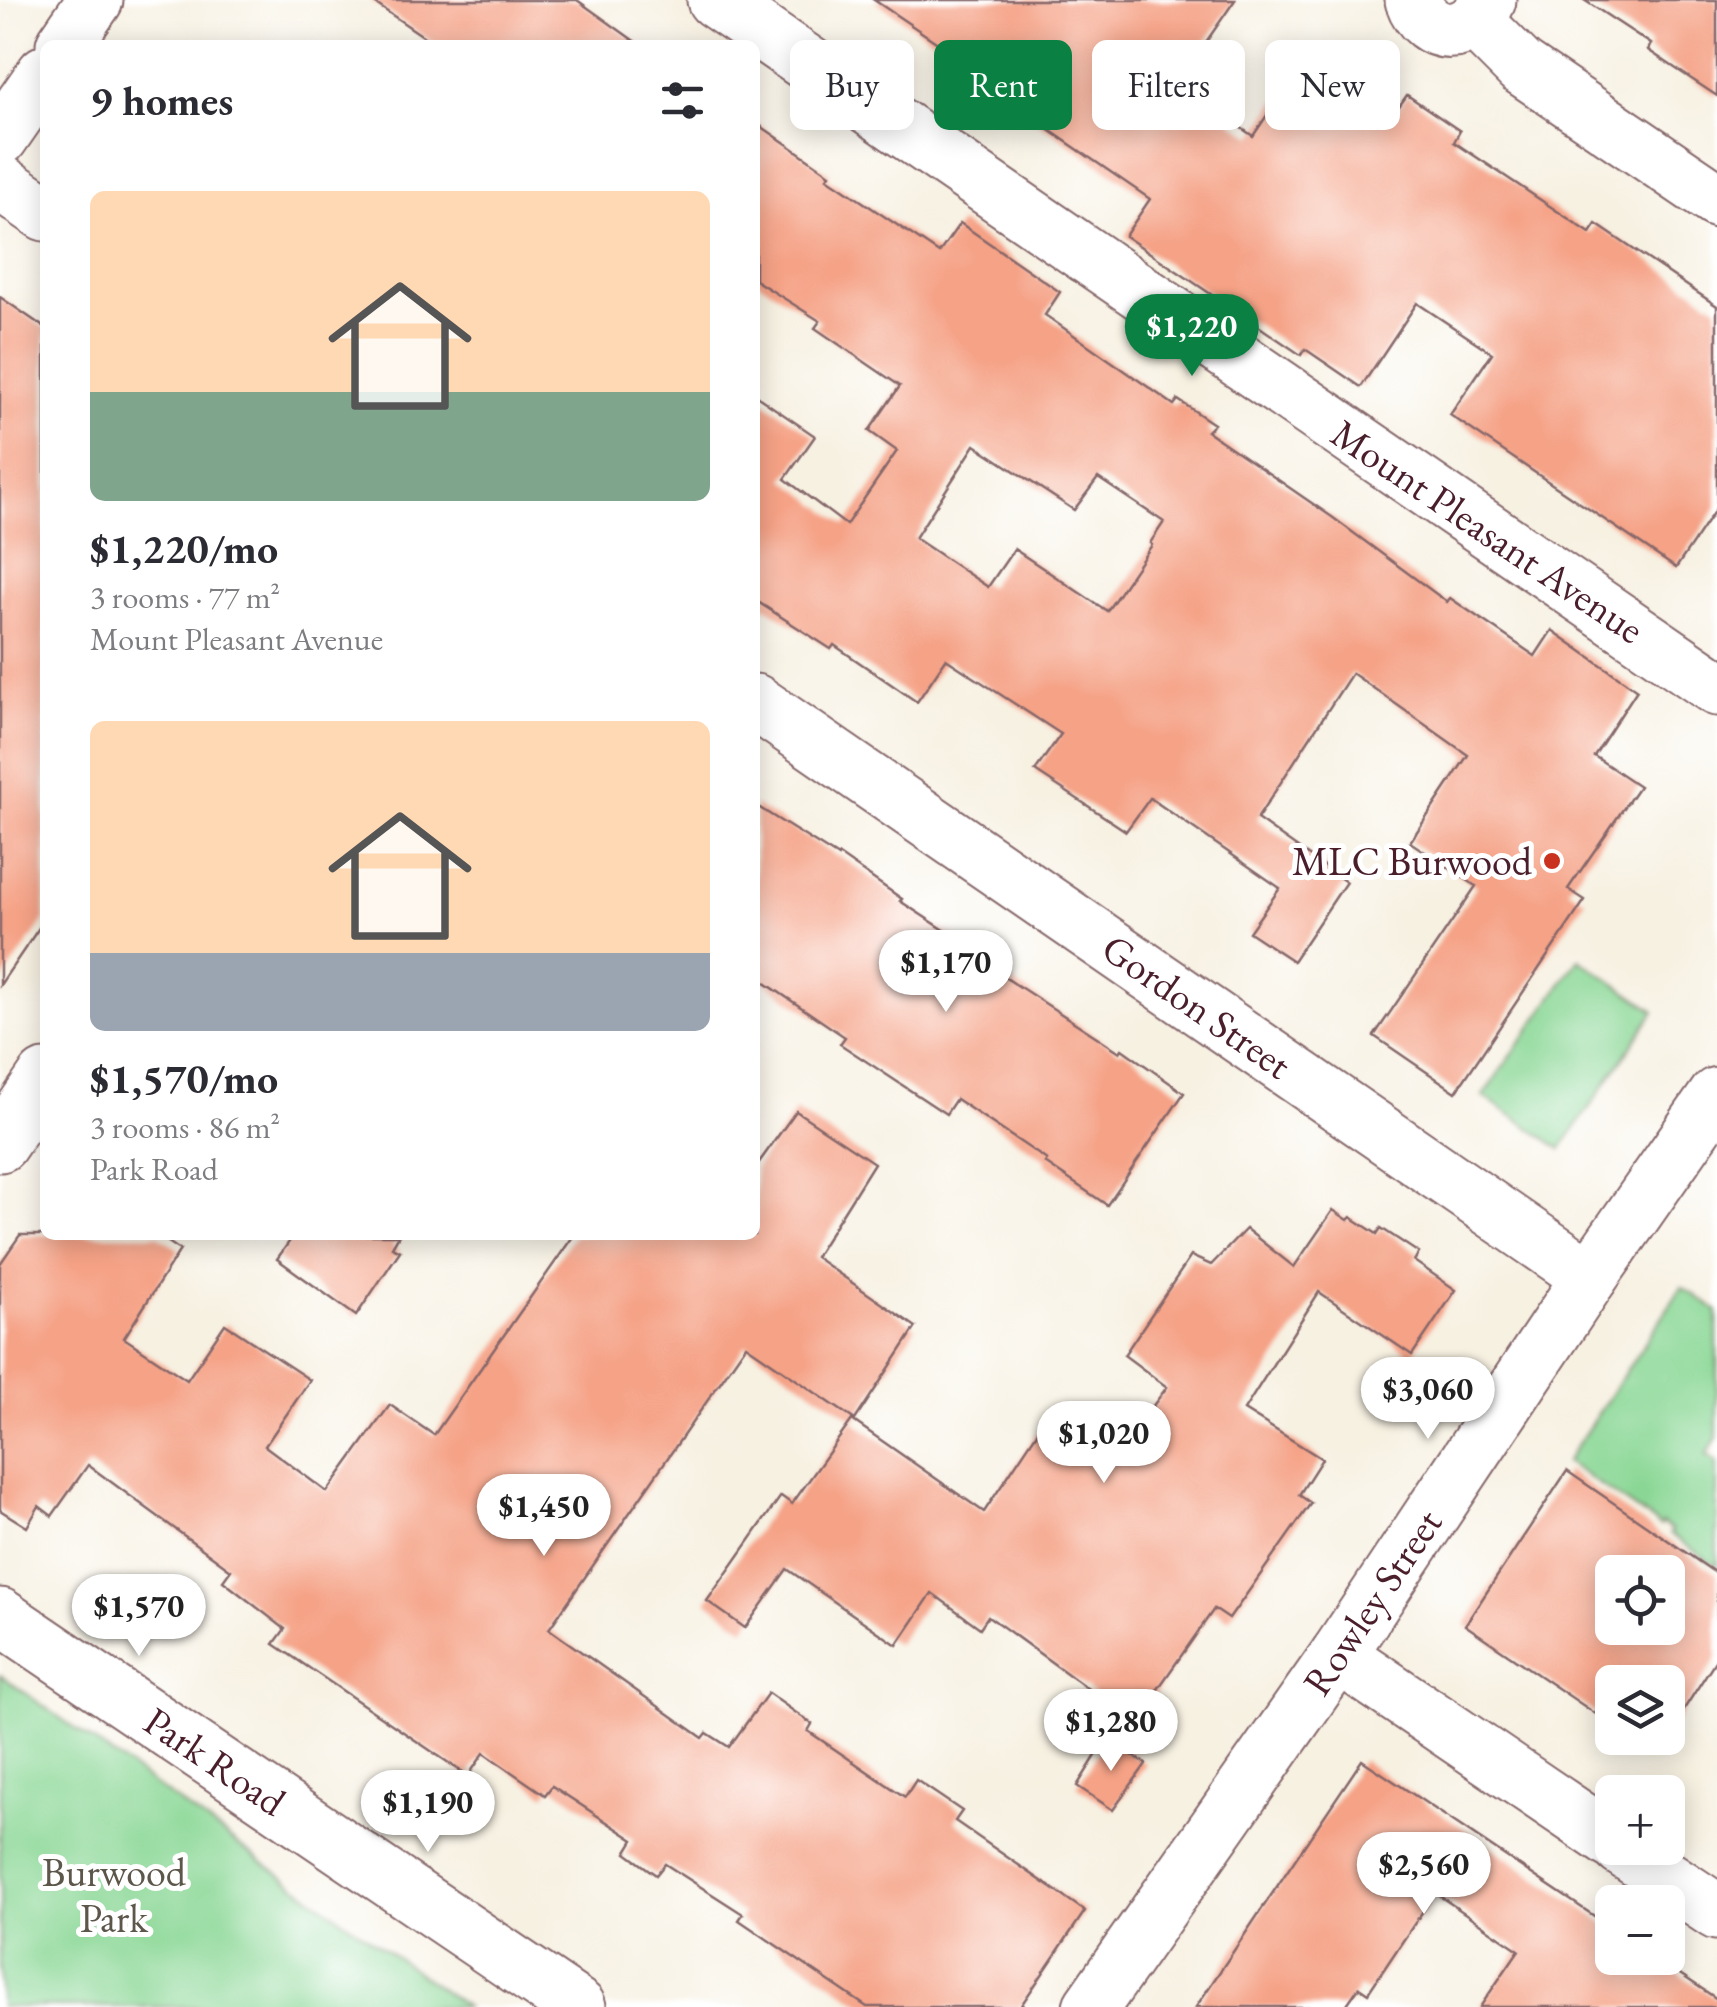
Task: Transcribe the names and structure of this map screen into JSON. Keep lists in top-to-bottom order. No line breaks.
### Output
{"streets":{"street":["Mount Pleasant Avenue","Gordon Street","Rowley Street","Park Road"]},"crossings":[["Gordon Street","Rowley Street"]],"parks":["Burwood Park"],"places":["MLC Burwood"],"page":{"chip":["Buy","Rent","Filters","New"],"heading":"9 homes","list":[{"name":"$1,220/mo","note":"3 rooms · 77 m² · Mount Pleasant Avenue"},{"name":"$1,570/mo","note":"3 rooms · 86 m² · Park Road"}],"price":["$1,220","$1,170","$3,060","$1,020","$1,450","$1,570","$1,280","$1,190","$2,560"],"map_buttons":["+","−"]}}
